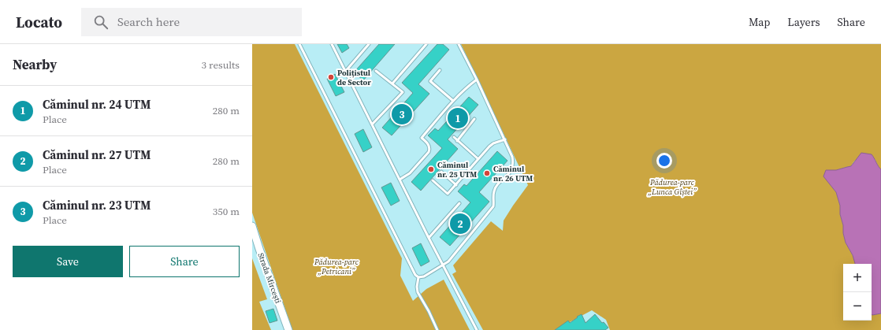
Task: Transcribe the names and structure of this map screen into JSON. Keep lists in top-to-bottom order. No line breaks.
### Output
{"streets":{"main road":["Strada Mircești"]},"parks":["Pădurea-parc „Lunca Gîștei”","Pădurea-parc „Petricani”"],"places":["Polițistul de Sector","Căminul nr. 25 UTM","Căminul nr. 26 UTM"],"page":{"header":"Locato","search":"Search here","nav":["Map","Layers","Share"],"heading":["Nearby","3 results"],"list":[{"mark":"1","name":"Căminul nr. 24 UTM","note":"Place","value":"280 m"},{"mark":"2","name":"Căminul nr. 27 UTM","note":"Place","value":"280 m"},{"mark":"3","name":"Căminul nr. 23 UTM","note":"Place","value":"350 m"}],"pins":["3","1","2"],"buttons":["Save","Share"],"map_buttons":["+","−"]}}
